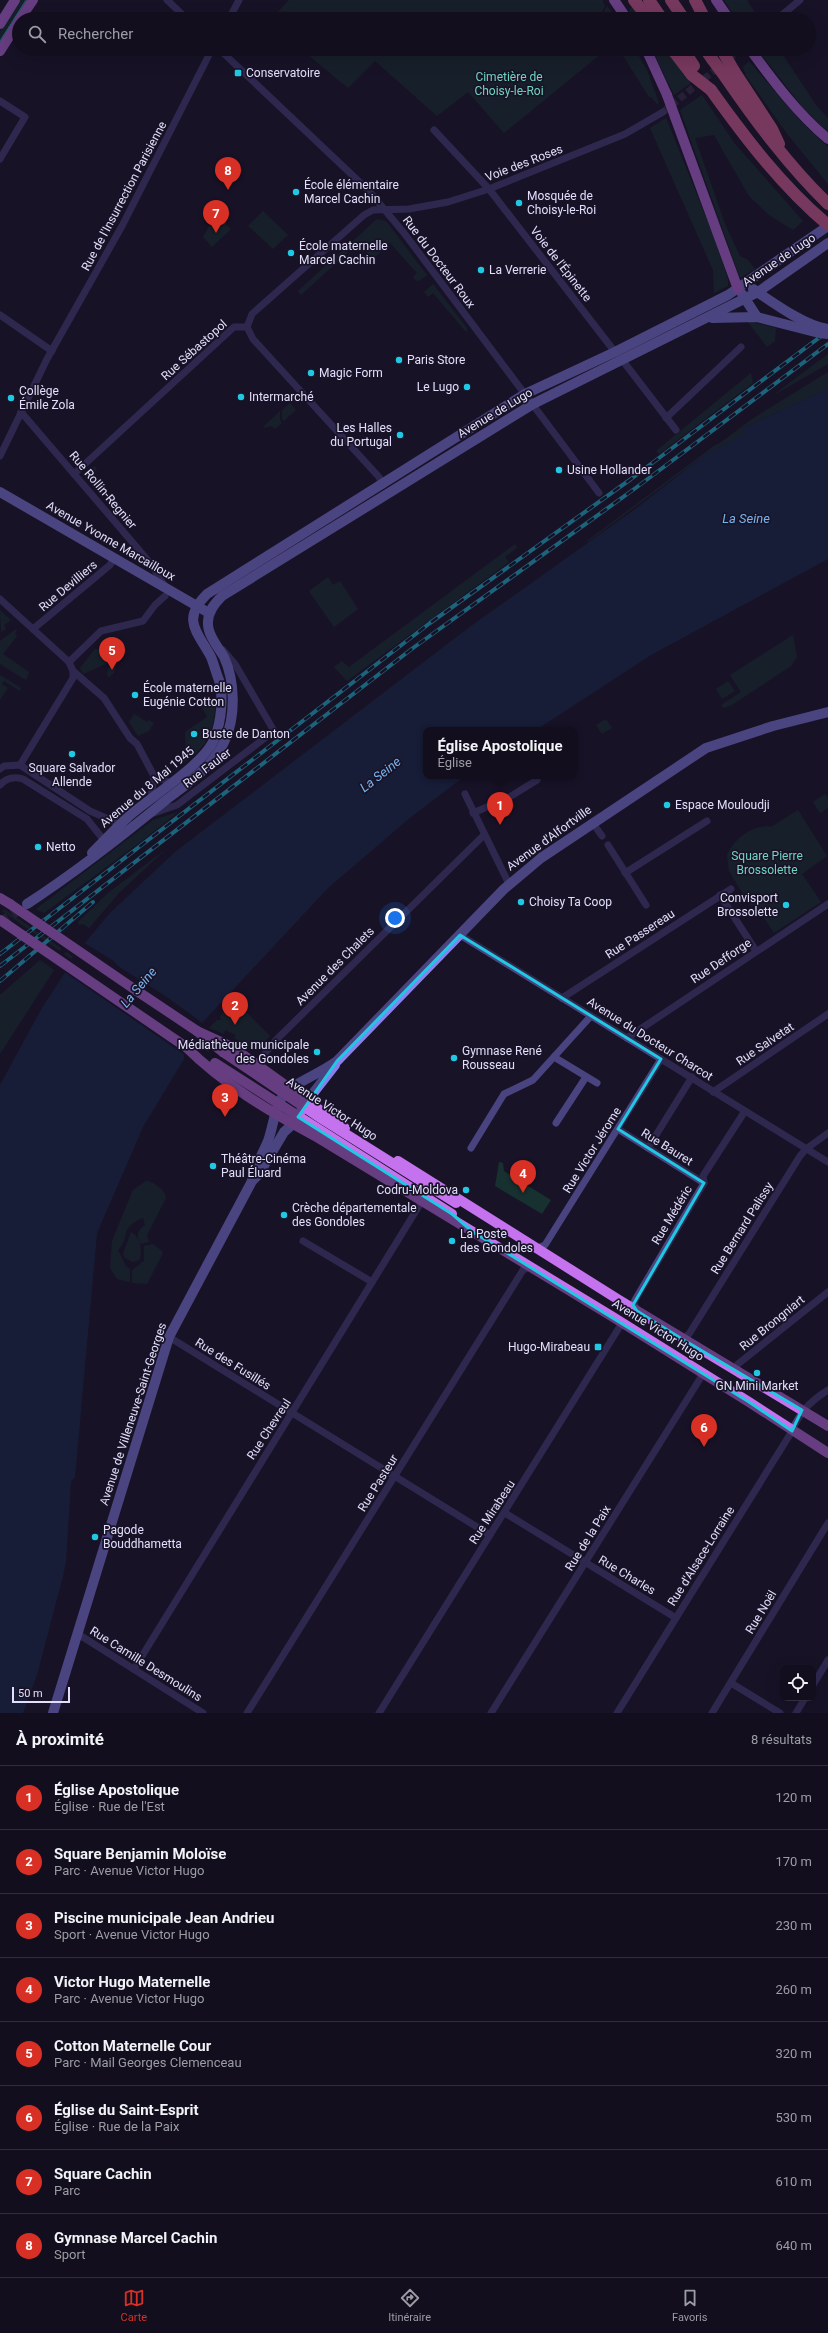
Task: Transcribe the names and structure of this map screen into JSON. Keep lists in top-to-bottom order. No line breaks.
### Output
{"streets":{"main road":["Avenue de Lugo","Avenue Yvonne Marcailloux","Avenue du 8 Mai 1945","Avenue d'Alfortville","Avenue Victor Hugo","Avenue de Villeneuve-Saint-Georges"],"street":["Voie des Roses","Rue de l'Insurrection Parisienne","Rue du Docteur Roux","Voie de l'Épinette","Rue Sébastopol","Rue Rollin-Regnier","Rue Devilliers","Rue Fauler","Rue Passereau","Rue Defforge","Avenue des Chalets","Avenue du Docteur Charcot","Rue Salvetat","Rue Bauret","Rue Victor Jérome","Rue Médéric","Rue Bernard Palissy","Rue Brongniart","Rue des Fusillés","Rue Chevreul","Rue Pasteur","Rue Mirabeau","Rue de la Paix","Rue d'Alsace-Lorraine","Rue Charles","Rue Noël","Rue Camille Desmoulins"]},"crossings":[["Voie des Roses","Rue du Docteur Roux"],["Voie des Roses","Voie de l'Épinette"],["Voie des Roses","Rue Sébastopol"],["Rue de l'Insurrection Parisienne","Rue Rollin-Regnier"],["Avenue de Lugo","Rue du Docteur Roux"],["Avenue de Lugo","Voie de l'Épinette"],["Avenue de Lugo","Avenue Yvonne Marcailloux"],["Avenue de Lugo","Avenue du 8 Mai 1945"],["Rue du Docteur Roux","Rue Sébastopol"],["Rue Sébastopol","Rue Rollin-Regnier"],["Rue Rollin-Regnier","Avenue Yvonne Marcailloux"],["Avenue Yvonne Marcailloux","Rue Devilliers"],["Avenue Yvonne Marcailloux","Avenue du 8 Mai 1945"],["Rue Fauler","Avenue du 8 Mai 1945"],["Avenue d'Alfortville","Avenue du Docteur Charcot"],["Avenue d'Alfortville","Avenue Victor Hugo"],["Avenue d'Alfortville","Avenue de Villeneuve-Saint-Georges"],["Rue Passereau","Avenue du Docteur Charcot"],["Rue Defforge","Avenue du Docteur Charcot"],["Avenue des Chalets","Avenue Victor Hugo"],["Avenue du Docteur Charcot","Rue Salvetat"],["Avenue du Docteur Charcot","Rue Victor Jérome"],["Avenue du Docteur Charcot","Rue Médéric"],["Avenue du Docteur Charcot","Rue Bernard Palissy"],["Avenue Victor Hugo","Rue Victor Jérome"],["Avenue Victor Hugo","Rue Médéric"],["Avenue Victor Hugo","Rue Bernard Palissy"],["Avenue Victor Hugo","Rue Brongniart"],["Avenue Victor Hugo","Avenue de Villeneuve-Saint-Georges"],["Avenue Victor Hugo","Rue Chevreul"],["Avenue Victor Hugo","Rue Pasteur"],["Avenue Victor Hugo","Rue Mirabeau"],["Avenue Victor Hugo","Rue de la Paix"],["Avenue Victor Hugo","Rue d'Alsace-Lorraine"],["Rue Bauret","Rue Victor Jérome"],["Rue Bauret","Rue Médéric"],["Rue des Fusillés","Avenue de Villeneuve-Saint-Georges"],["Rue des Fusillés","Rue Chevreul"],["Rue des Fusillés","Rue Pasteur"],["Rue des Fusillés","Rue Mirabeau"],["Avenue de Villeneuve-Saint-Georges","Rue Camille Desmoulins"],["Rue Chevreul","Rue Camille Desmoulins"],["Rue Mirabeau","Rue Charles"],["Rue de la Paix","Rue Charles"],["Rue d'Alsace-Lorraine","Rue Charles"]],"water":["La Seine"],"parks":["Cimetière de Choisy-le-Roi","Square Pierre Brossolette"],"places":{"transit":["Conservatoire","Hugo-Mirabeau"],"other":["École élémentaire Marcel Cachin","Mosquée de Choisy-le-Roi","École maternelle Marcel Cachin","La Verrerie","Paris Store","Magic Form","Le Lugo","Intermarché","Collège Émile Zola","Les Halles du Portugal","Usine Hollander","École maternelle Eugénie Cotton","Buste de Danton","Square Salvador Allende","Espace Mouloudji","Netto","Choisy Ta Coop","Convisport Brossolette","Médiathèque municipale des Gondoles","Gymnase René Rousseau","Théâtre-Cinéma Paul Éluard","Codru-Moldova","Crèche départementale des Gondoles","La Poste des Gondoles","GN Mini Market","Pagode Bouddhametta"]},"scale_bar":"50 m","page":{"search":"Rechercher","pins":["8","7","5","1","2","3","4","6"],"popup":["Église Apostolique","Église"],"scale":"50 m","heading":["À proximité","8 résultats"],"list":[{"mark":"1","name":"Église Apostolique","note":"Église · Rue de l'Est","value":"120 m"},{"mark":"2","name":"Square Benjamin Moloïse","note":"Parc · Avenue Victor Hugo","value":"170 m"},{"mark":"3","name":"Piscine municipale Jean Andrieu","note":"Sport · Avenue Victor Hugo","value":"230 m"},{"mark":"4","name":"Victor Hugo Maternelle","note":"Parc · Avenue Victor Hugo","value":"260 m"},{"mark":"5","name":"Cotton Maternelle Cour","note":"Parc · Mail Georges Clemenceau","value":"320 m"},{"mark":"6","name":"Église du Saint-Esprit","note":"Église · Rue de la Paix","value":"530 m"},{"mark":"7","name":"Square Cachin","note":"Parc","value":"610 m"},{"mark":"8","name":"Gymnase Marcel Cachin","note":"Sport","value":"640 m"}],"nav":["Carte","Itinéraire","Favoris"]}}
